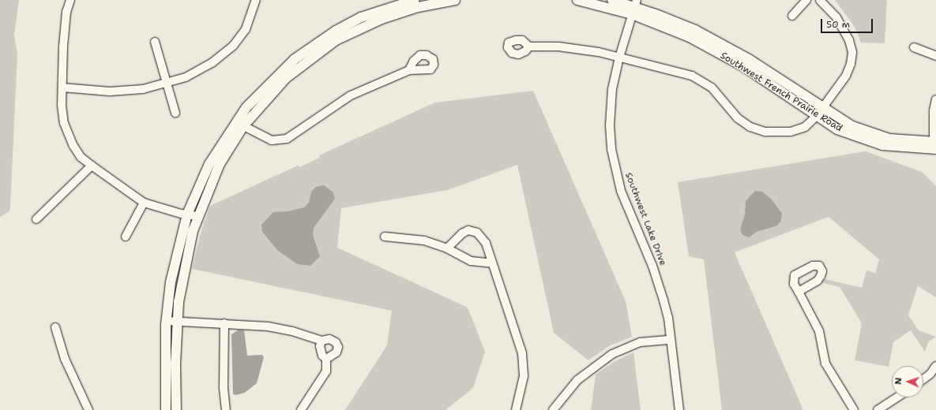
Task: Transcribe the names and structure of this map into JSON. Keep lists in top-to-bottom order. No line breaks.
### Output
{"streets":{"street":["Southwest French Prairie Road","Southwest Lake Drive"]},"crossings":[["Southwest French Prairie Road","Southwest Lake Drive"]],"scale_bar":"50 m","north":"left"}
